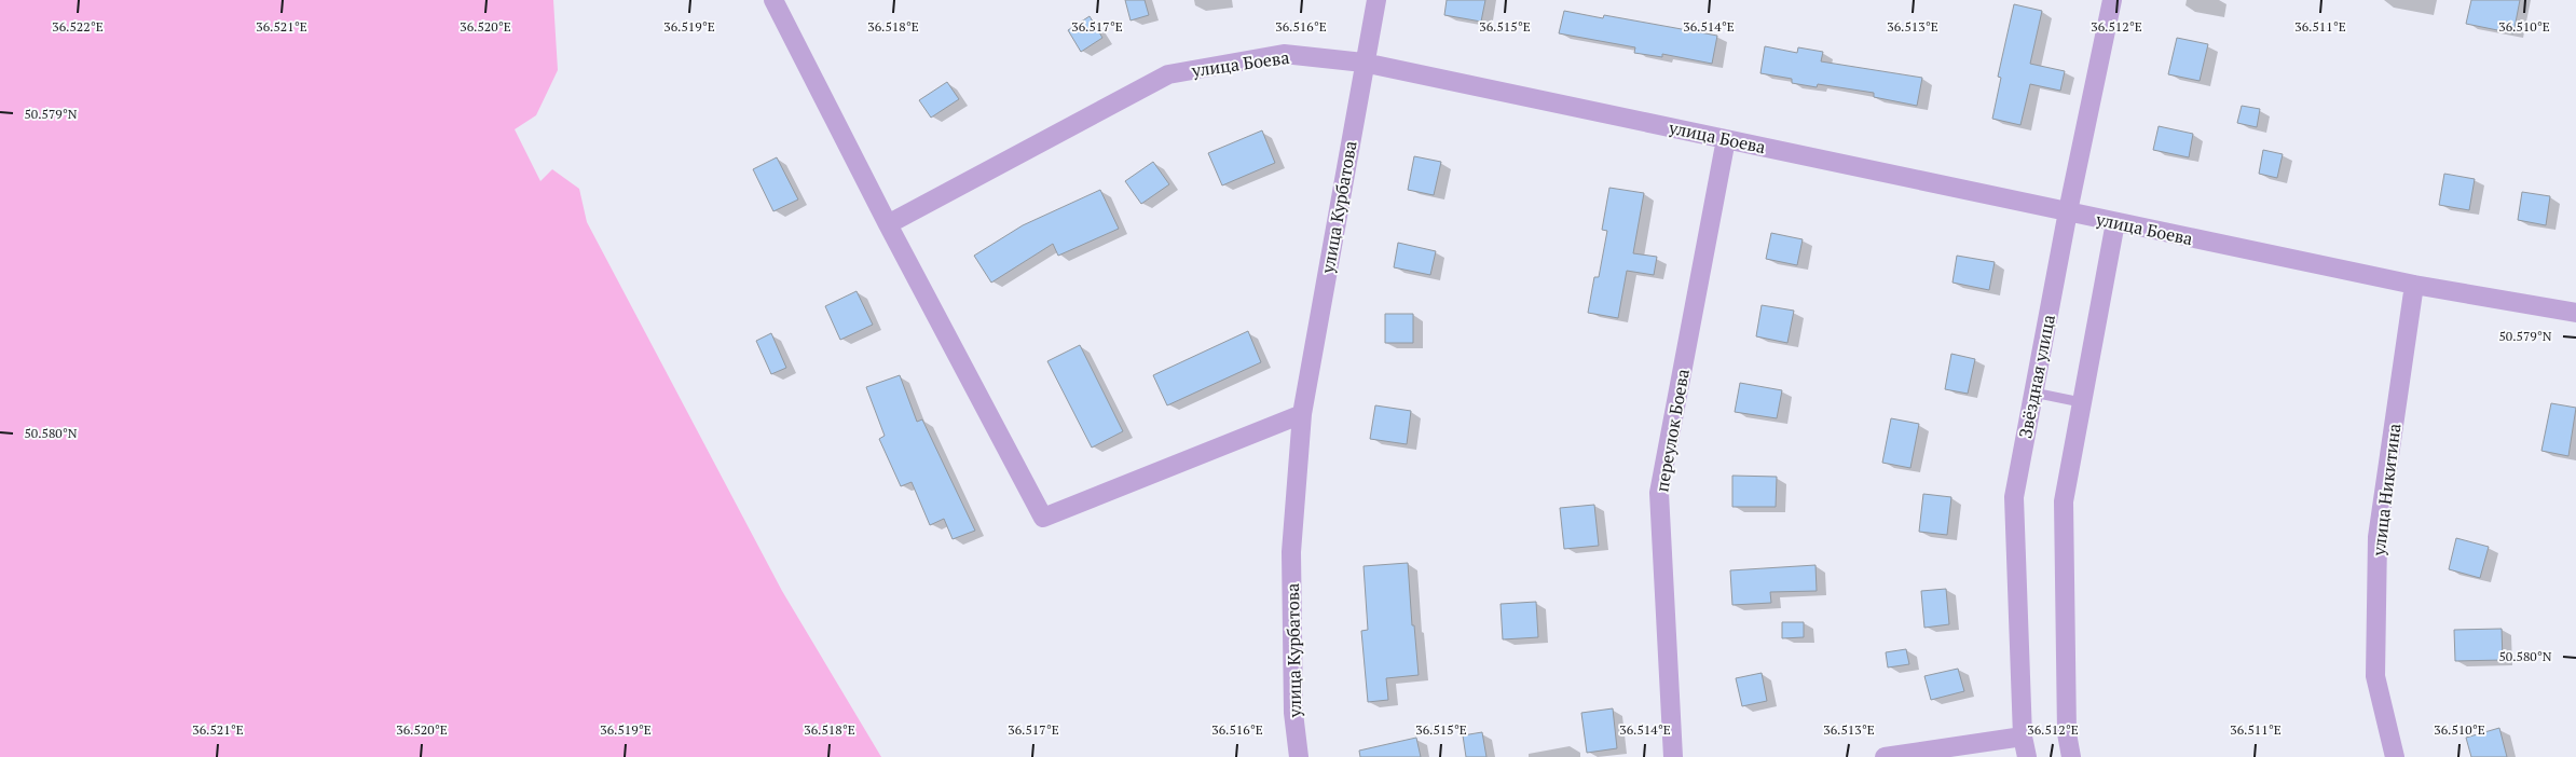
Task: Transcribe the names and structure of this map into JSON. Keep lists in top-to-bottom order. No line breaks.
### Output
{"streets":{"street":["улица Боева","улица Курбатова","Звёздная улица","переулок Боева","улица Никитина"]},"crossings":[["улица Боева","улица Курбатова"],["улица Боева","Звёздная улица"],["улица Боева","переулок Боева"],["улица Боева","улица Никитина"]],"coordinates":["36.522°E","36.521°E","36.520°E","36.519°E","36.518°E","36.517°E","36.516°E","36.515°E","36.514°E","36.513°E","36.512°E","36.511°E","36.510°E","50.579°N","50.580°N"]}
